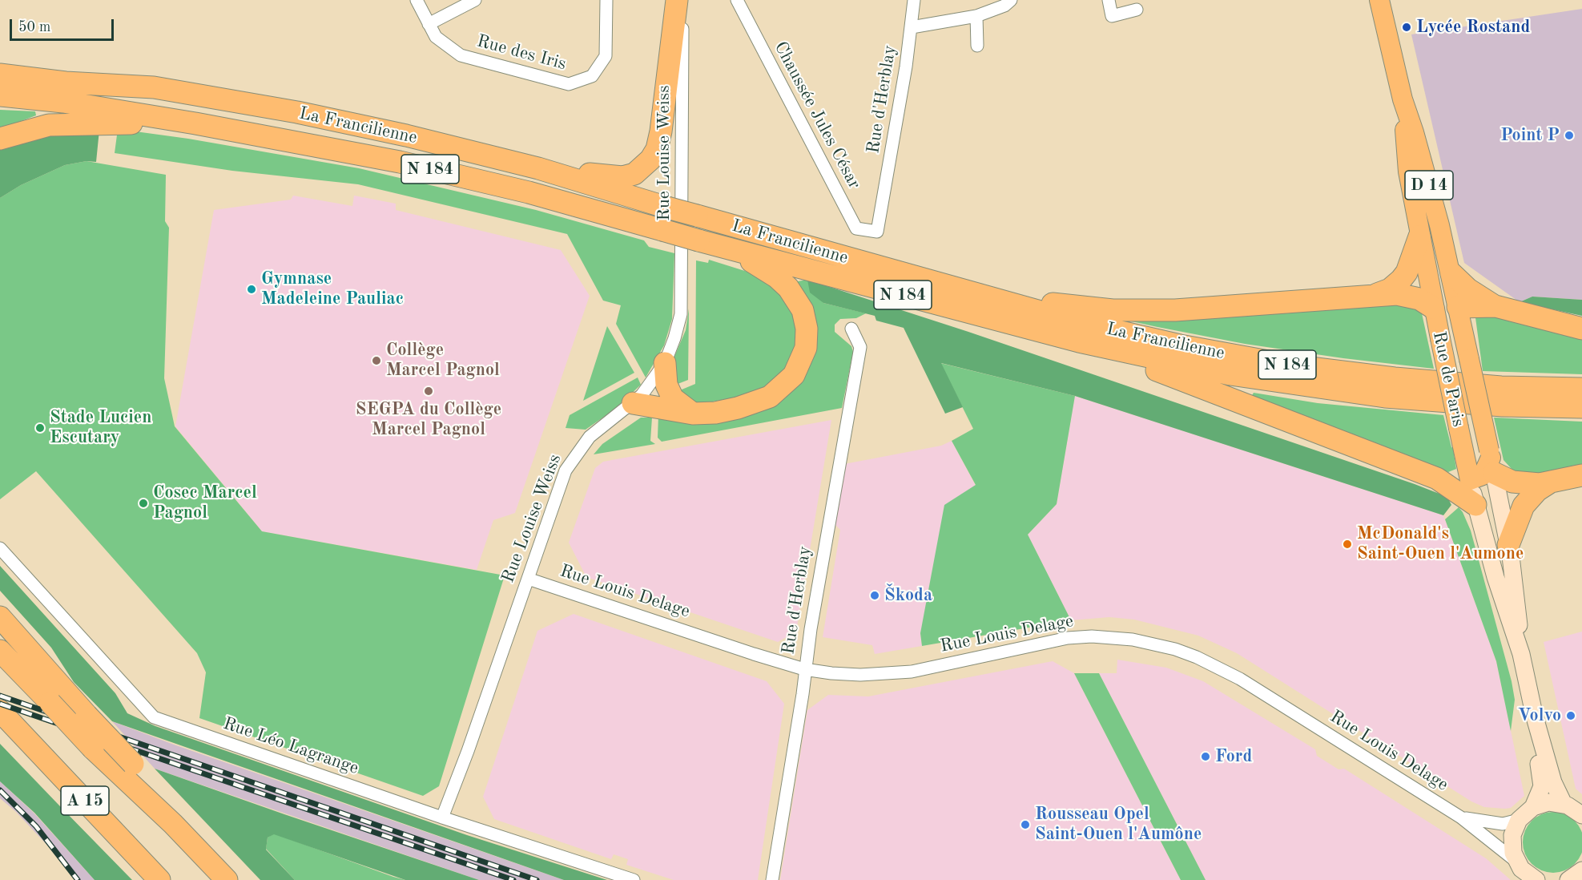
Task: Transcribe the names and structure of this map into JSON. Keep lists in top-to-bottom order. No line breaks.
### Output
{"streets":{"highway":["La Francilienne","N 184","A 15"],"main road":["D 14","Rue de Paris"],"street":["Rue des Iris","Rue d'Herblay","Chaussée Jules César","Rue Louise Weiss","Rue Louis Delage","Rue Léo Lagrange"]},"crossings":[["Rue d'Herblay","Chaussée Jules César"],["Rue d'Herblay","Rue Louis Delage"],["Rue Louise Weiss","Rue Louis Delage"],["Rue Louise Weiss","Rue Léo Lagrange"]],"places":["Lycée Rostand","Point P","Gymnase Madeleine Pauliac","Collège Marcel Pagnol","SEGPA du Collège Marcel Pagnol","Stade Lucien Escutary","Cosec Marcel Pagnol","McDonald's Saint-Ouen l'Aumone","Škoda","Volvo","Ford","Rousseau Opel Saint-Ouen l'Aumône"],"scale_bar":"50 m"}
